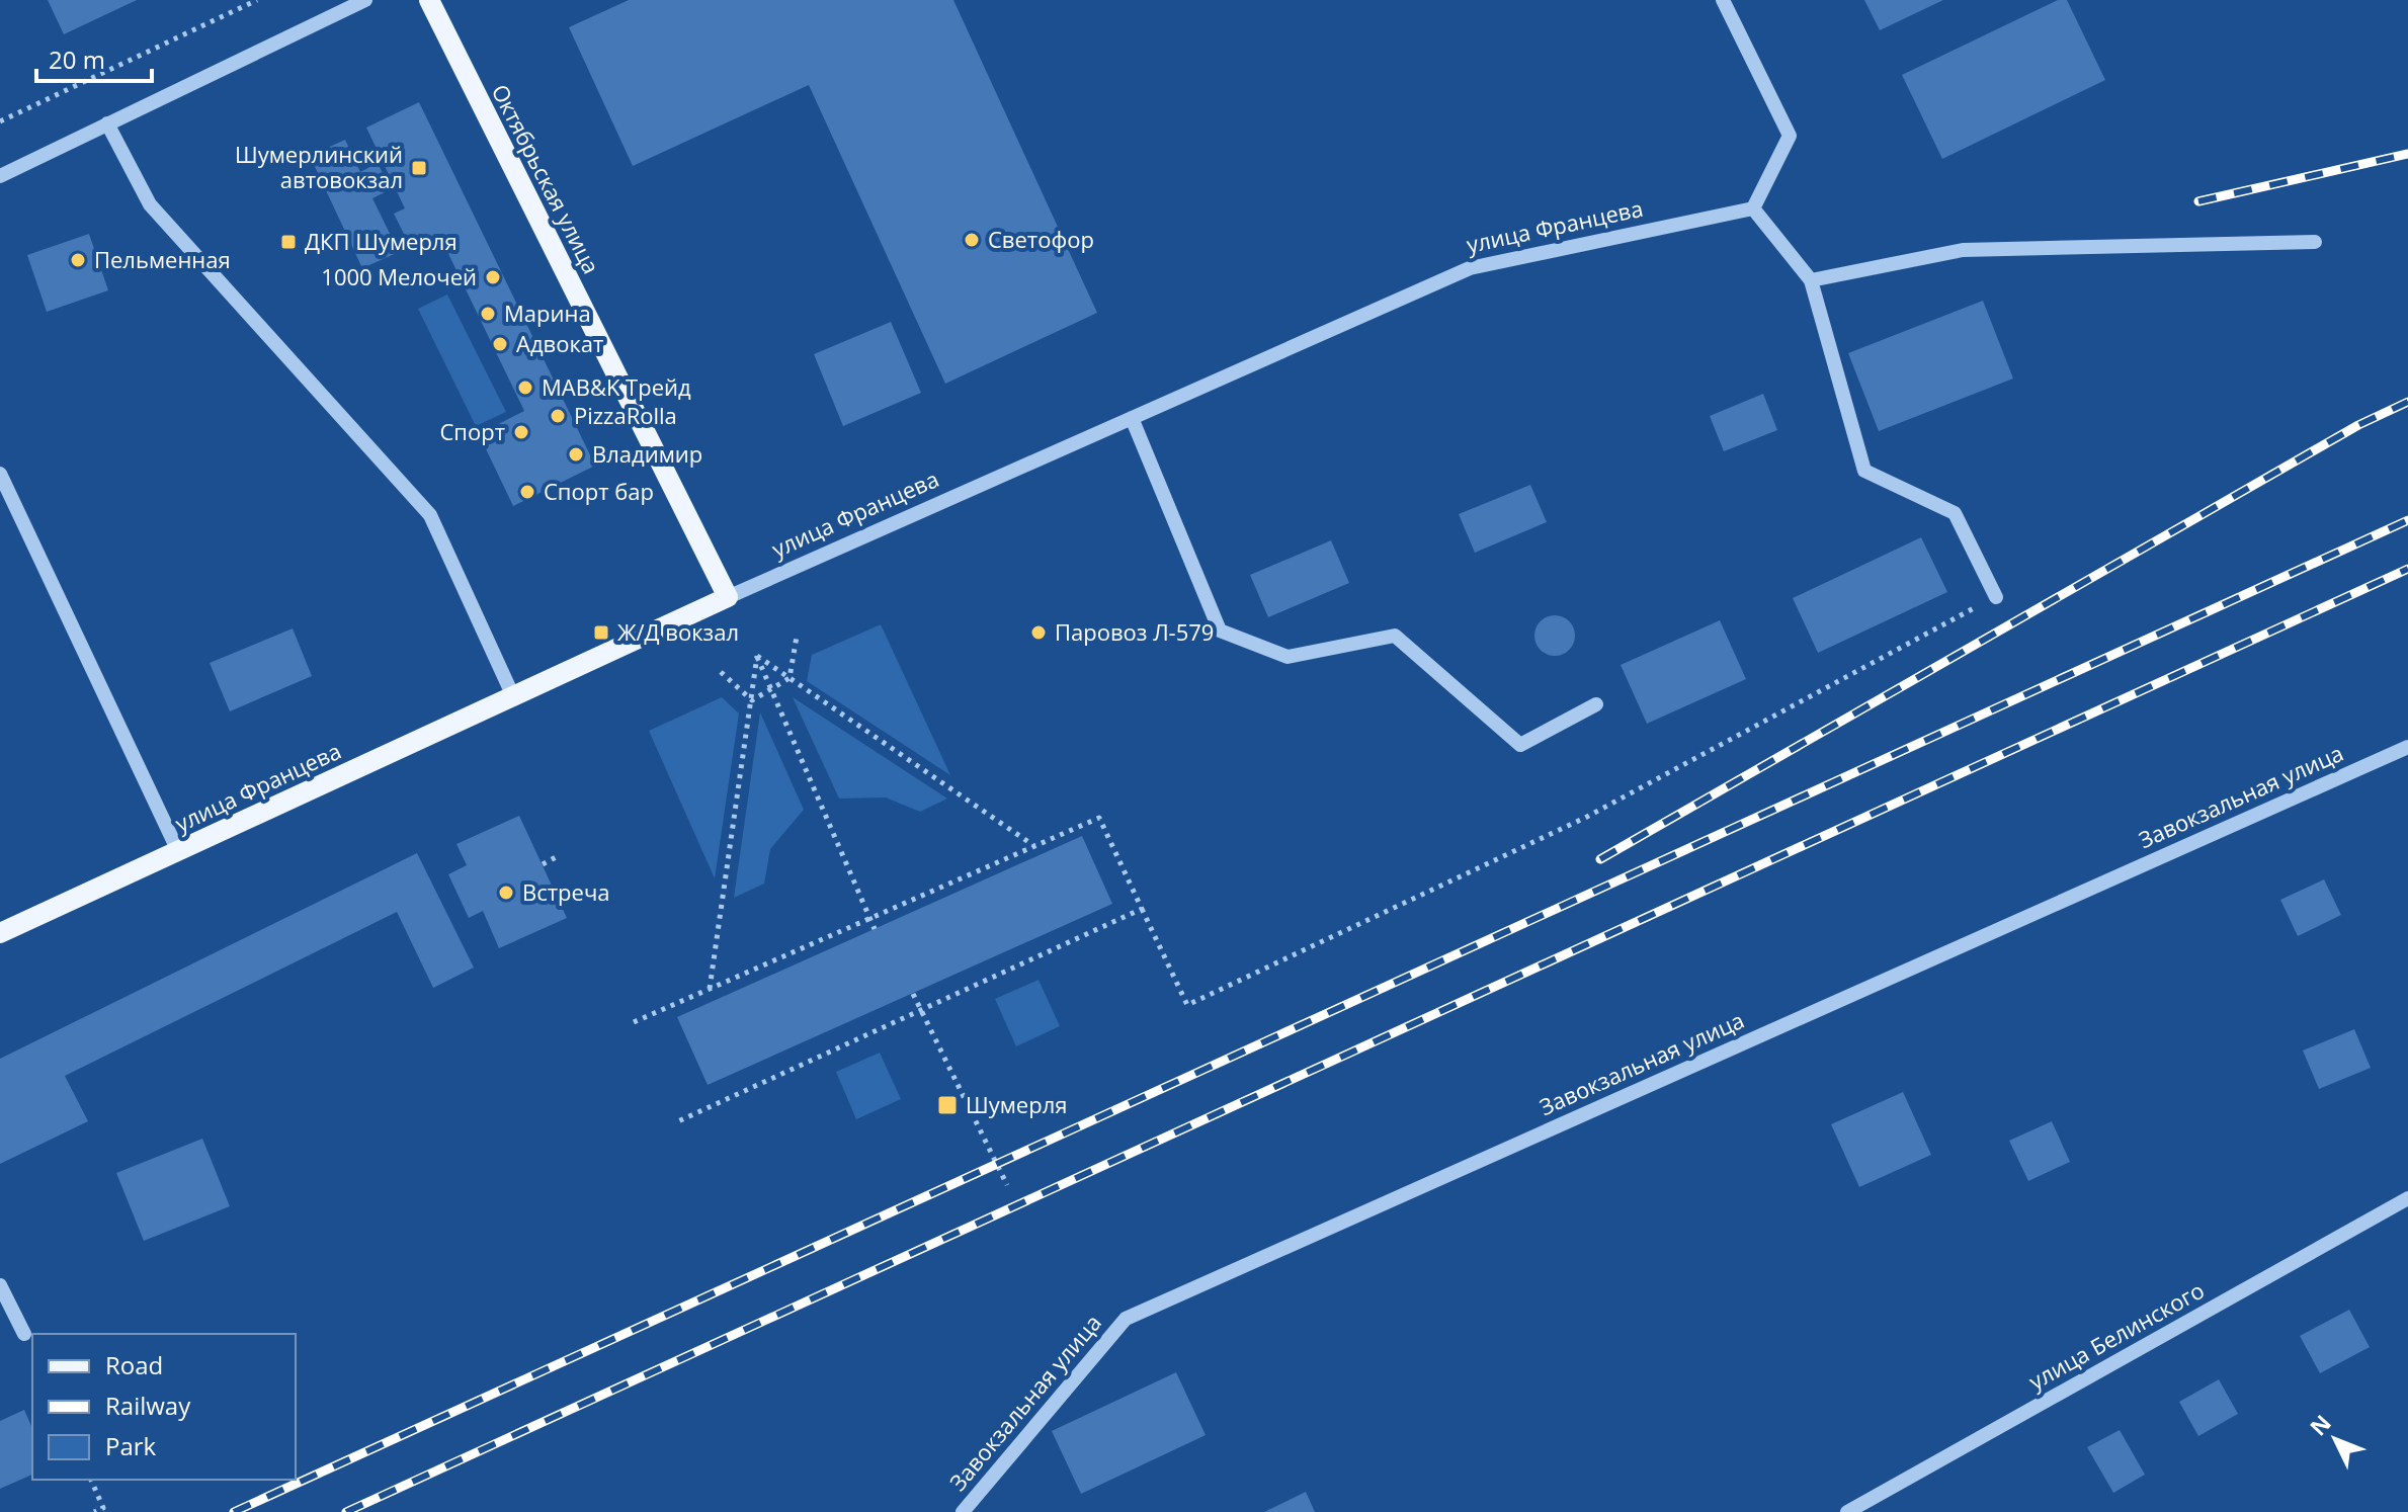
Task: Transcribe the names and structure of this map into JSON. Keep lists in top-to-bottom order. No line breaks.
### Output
{"streets":{"main road":["Октябрьская улица","улица Францева"],"street":["Завокзальная улица","улица Белинского"]},"crossings":[["Октябрьская улица","улица Францева"]],"places":{"transit":["Шумерлинский автовокзал","ДКП Шумерля","Ж/Д вокзал","Шумерля"],"other":["Светофор","Пельменная","1000 Мелочей","Марина","Адвокат","МАВ&K Трейд","PizzaRolla","Спорт","Владимир","Спорт бар","Паровоз Л-579","Встреча"]},"legend":["Road","Railway","Park"],"scale_bar":"20 m","north":"top left"}
